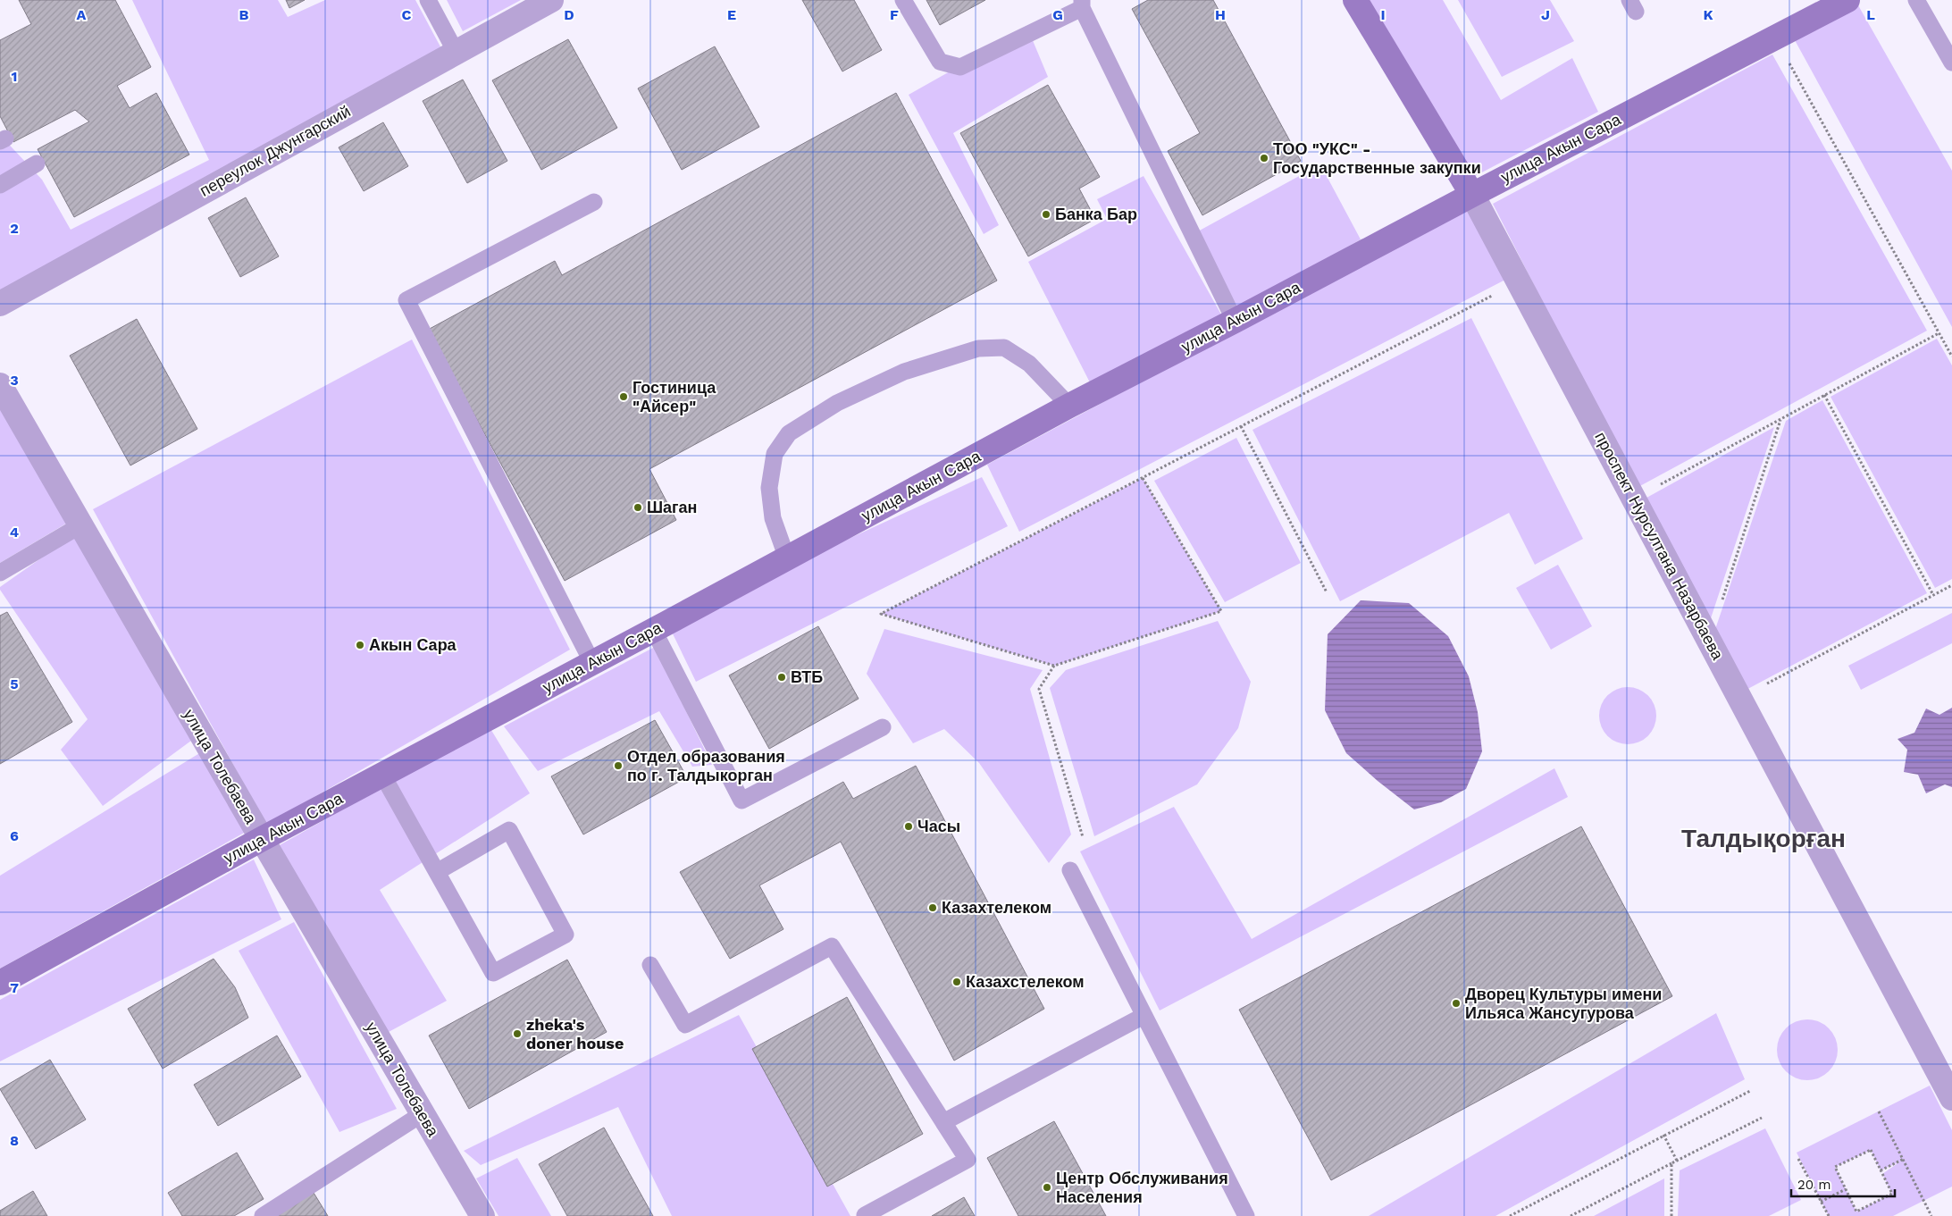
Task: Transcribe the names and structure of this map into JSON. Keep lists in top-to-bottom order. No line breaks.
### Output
{"streets":{"main road":["улица Акын Сара","проспект Нурсултана Назарбаева"],"street":["переулок Джунгарский","улица Толебаева"]},"crossings":[["улица Акын Сара","проспект Нурсултана Назарбаева"],["улица Акын Сара","улица Толебаева"]],"districts":["Талдықорған"],"places":["ТОО \"УКС\" - Государственные закупки","Банка Бар","Гостиница \"Айсер\"","Шаган","Акын Сара","ВТБ","Отдел образования по г. Талдыкорган","Часы","Казахтелеком","Казахстелеком","Дворец Культуры имени Ильяса Жансугурова","zheka's doner house","Центр Обслуживания Населения"],"scale_bar":"20 m","grid":{"columns":["A","B","C","D","E","F","G","H","I","J","K","L"],"rows":["1","2","3","4","5","6","7","8"]}}
